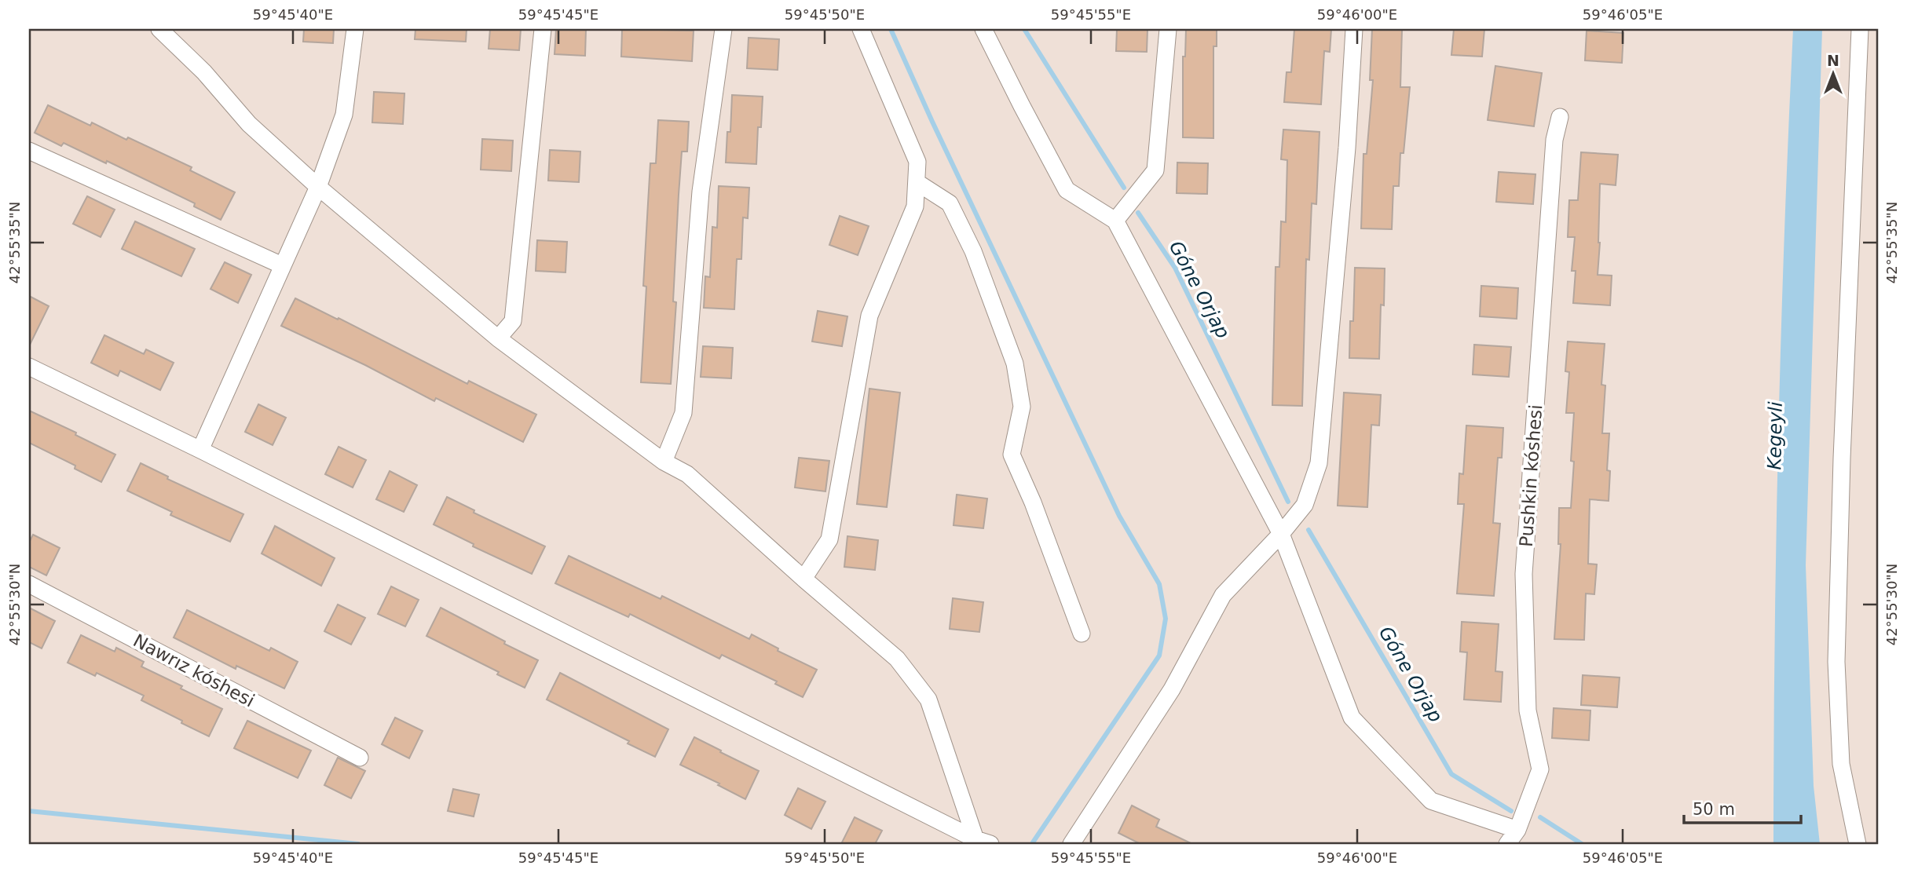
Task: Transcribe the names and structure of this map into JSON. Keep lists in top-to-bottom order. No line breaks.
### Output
{"streets":{"street":["Pushkin kóshesi","Nawrız kóshesi"]},"water":["Góne Orjap","Kegeyli"],"scale_bar":"50 m","north":"top","coordinates":["59°45'40\"E","59°45'45\"E","59°45'50\"E","59°45'55\"E","59°46'00\"E","59°46'05\"E","42°55'35\"N","42°55'30\"N"]}
